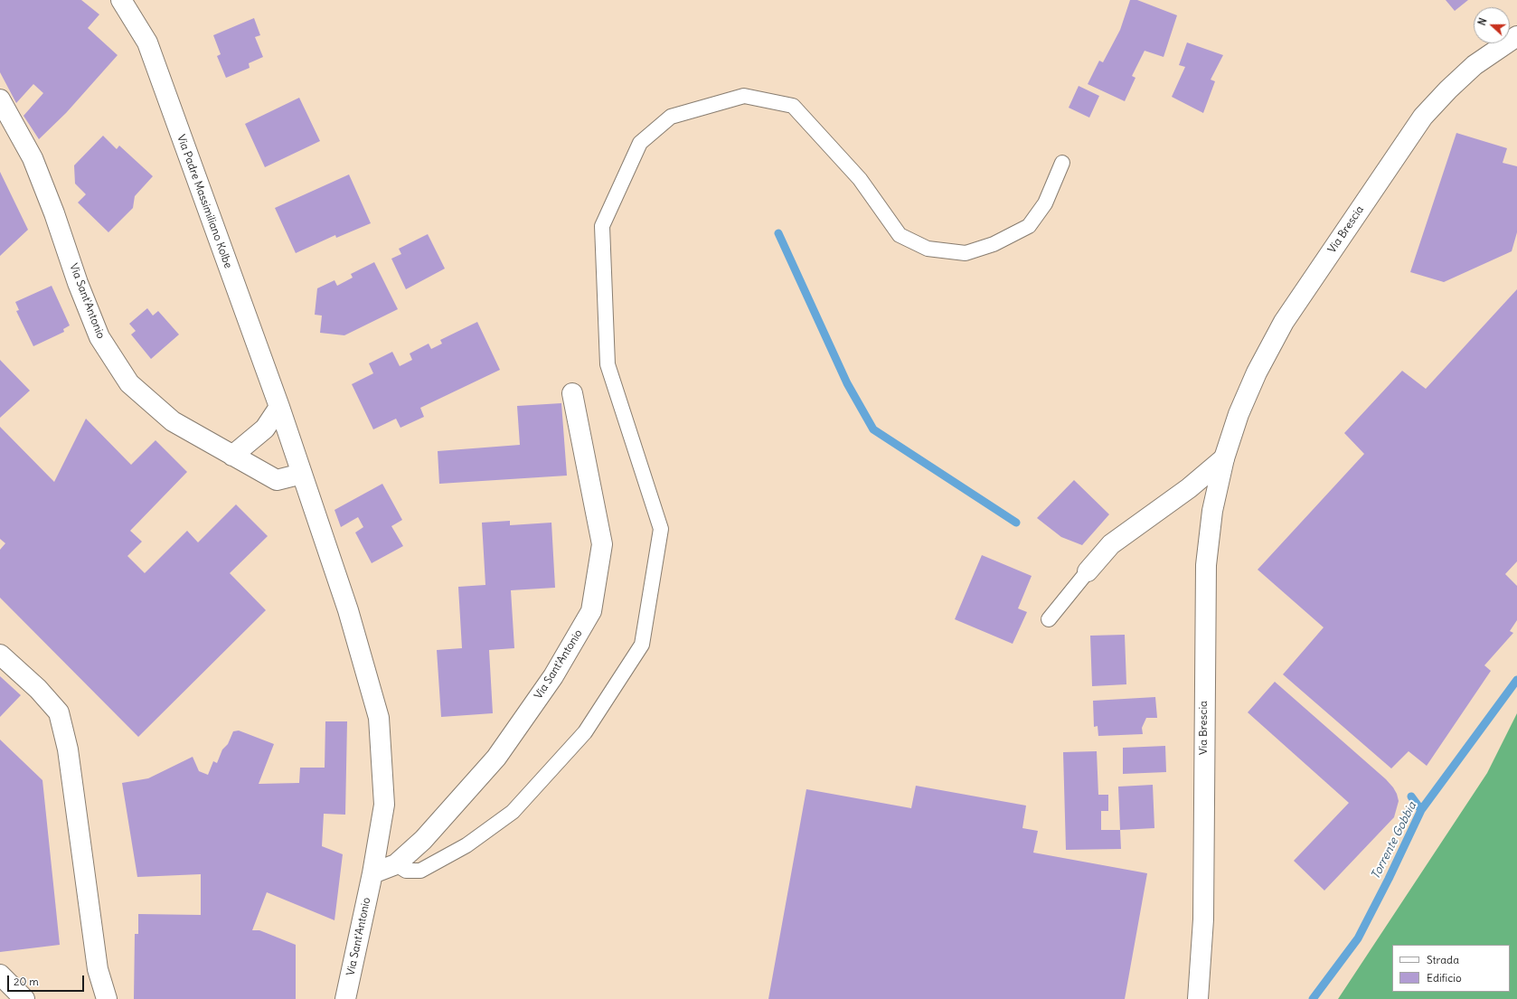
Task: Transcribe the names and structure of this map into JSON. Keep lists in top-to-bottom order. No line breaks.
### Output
{"streets":{"street":["Via Padre Massimiliano Kolbe","Via Brescia","Via Sant'Antonio"]},"crossings":[["Via Padre Massimiliano Kolbe","Via Sant'Antonio"]],"water":["Torrente Gobbia"],"legend":["Strada","Edificio"],"scale_bar":"20 m","north":"left"}
